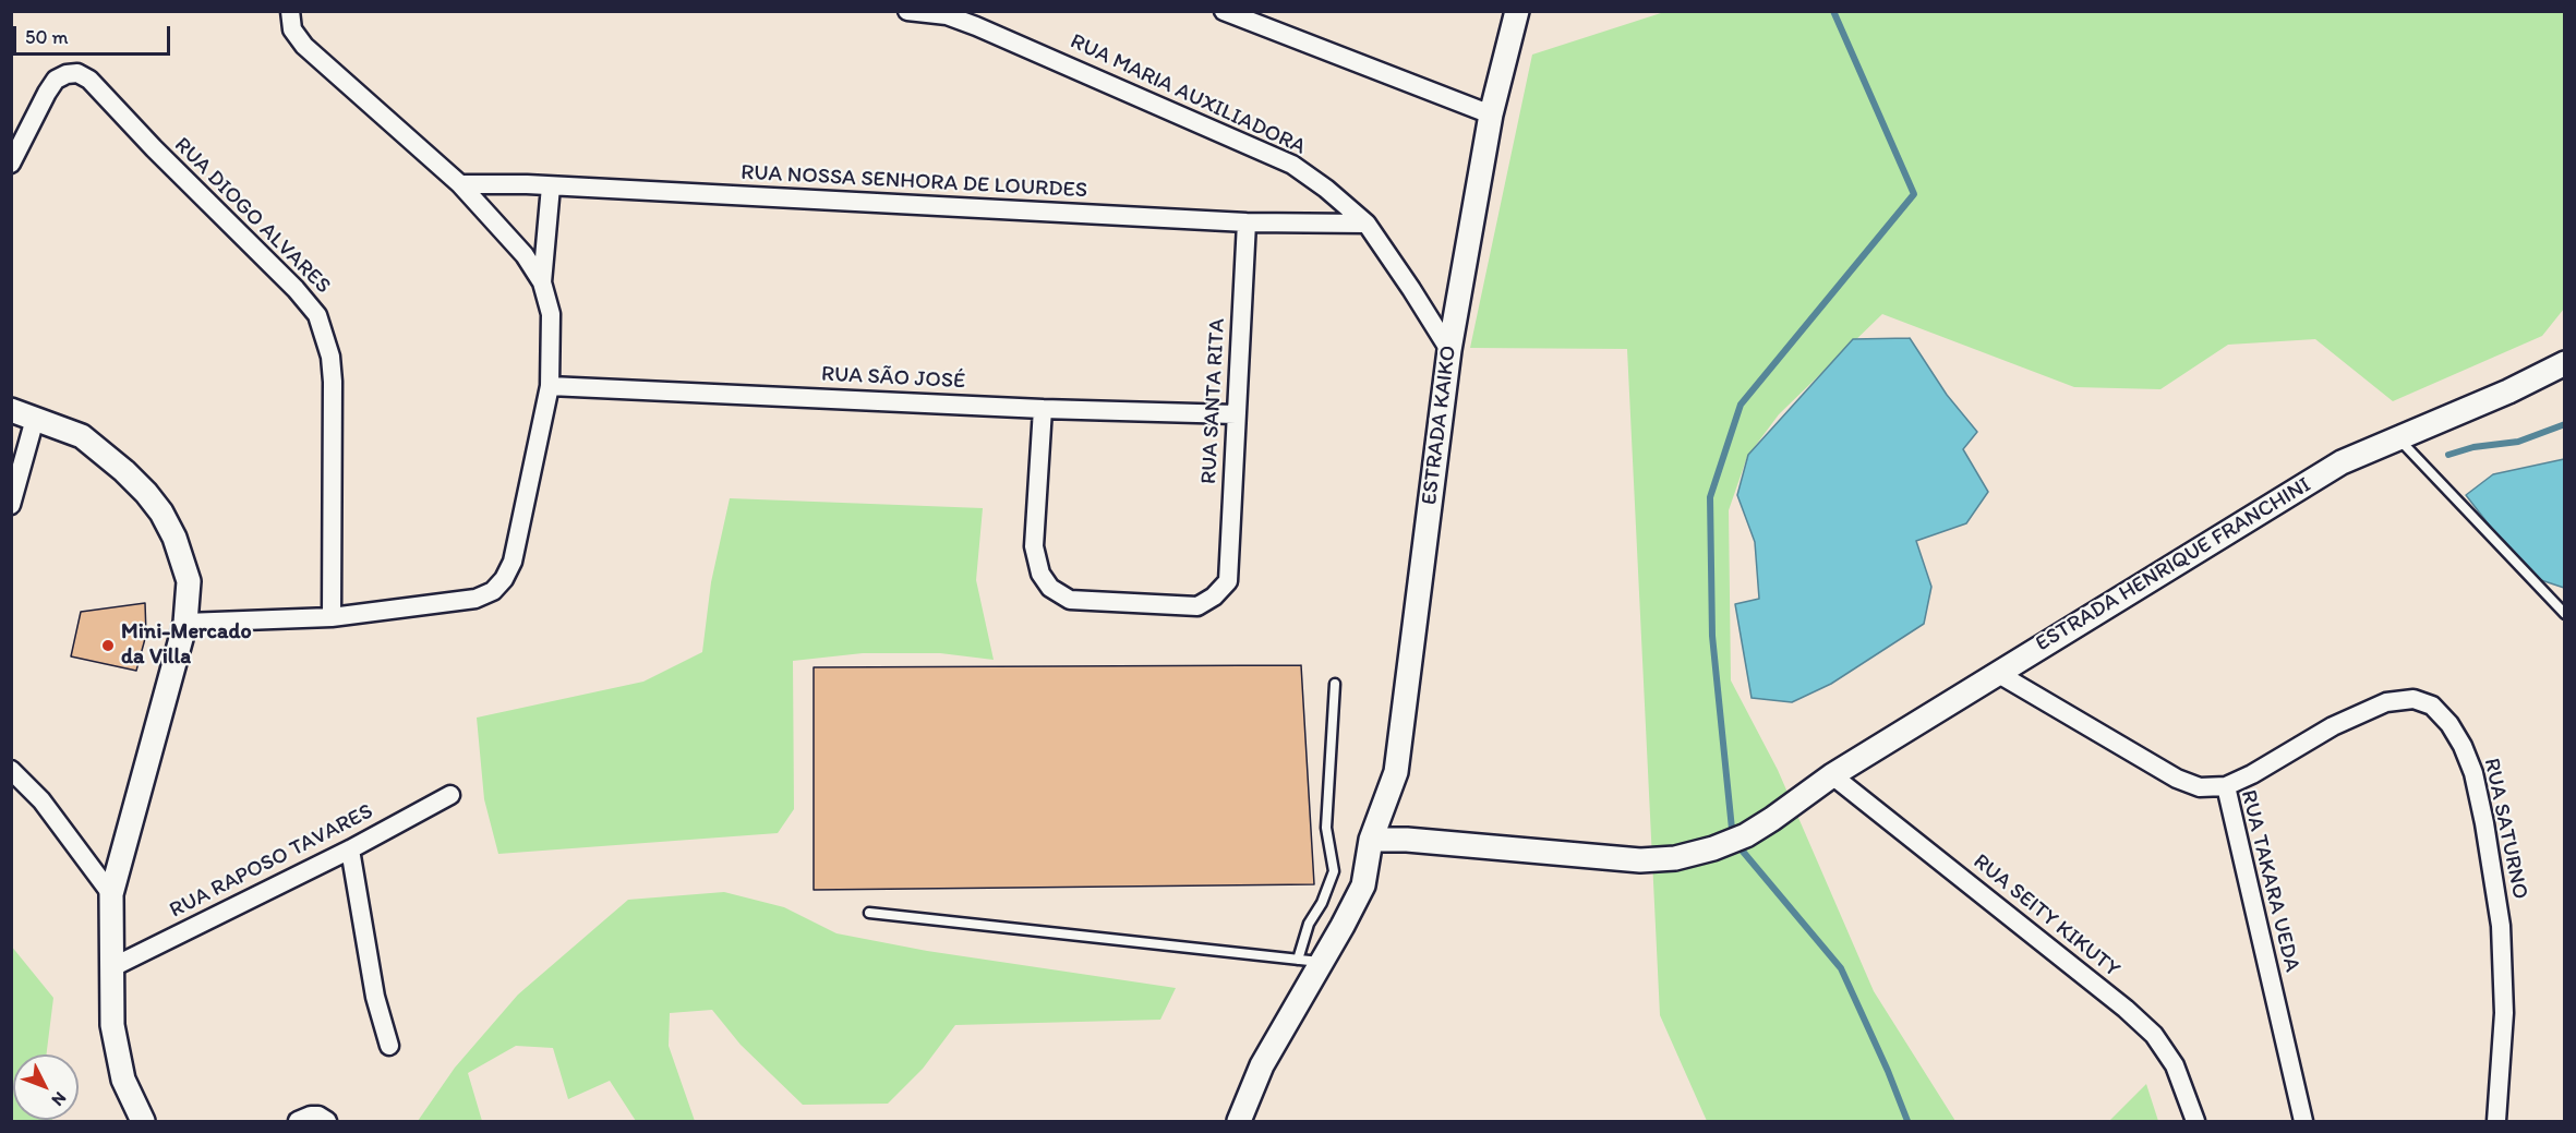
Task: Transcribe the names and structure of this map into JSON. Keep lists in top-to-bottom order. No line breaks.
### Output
{"streets":{"street":["RUA MARIA AUXILIADORA","RUA NOSSA SENHORA DE LOURDES","RUA DIOGO ALVARES","RUA SÃO JOSÉ","RUA SANTA RITA","ESTRADA KAIKO","ESTRADA HENRIQUE FRANCHINI","RUA SATURNO","RUA RAPOSO TAVARES","RUA TAKARA UEDA","RUA SEITY KIKUTY"]},"crossings":[["RUA MARIA AUXILIADORA","RUA NOSSA SENHORA DE LOURDES"],["RUA MARIA AUXILIADORA","ESTRADA KAIKO"],["RUA NOSSA SENHORA DE LOURDES","RUA SANTA RITA"],["RUA SÃO JOSÉ","RUA SANTA RITA"],["ESTRADA KAIKO","ESTRADA HENRIQUE FRANCHINI"],["ESTRADA HENRIQUE FRANCHINI","RUA TAKARA UEDA"],["ESTRADA HENRIQUE FRANCHINI","RUA SEITY KIKUTY"],["RUA SATURNO","RUA TAKARA UEDA"]],"places":["Mini-Mercado da Villa"],"scale_bar":"50 m","north":"bottom right"}
